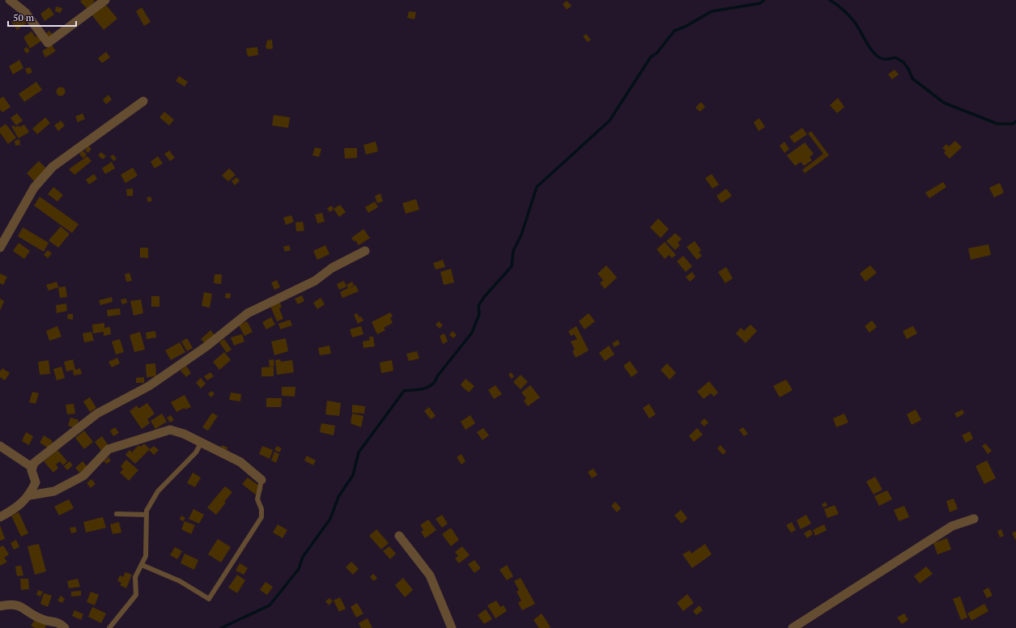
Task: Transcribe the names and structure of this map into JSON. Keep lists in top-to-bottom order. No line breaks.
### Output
{"scale_bar":"50 m"}
